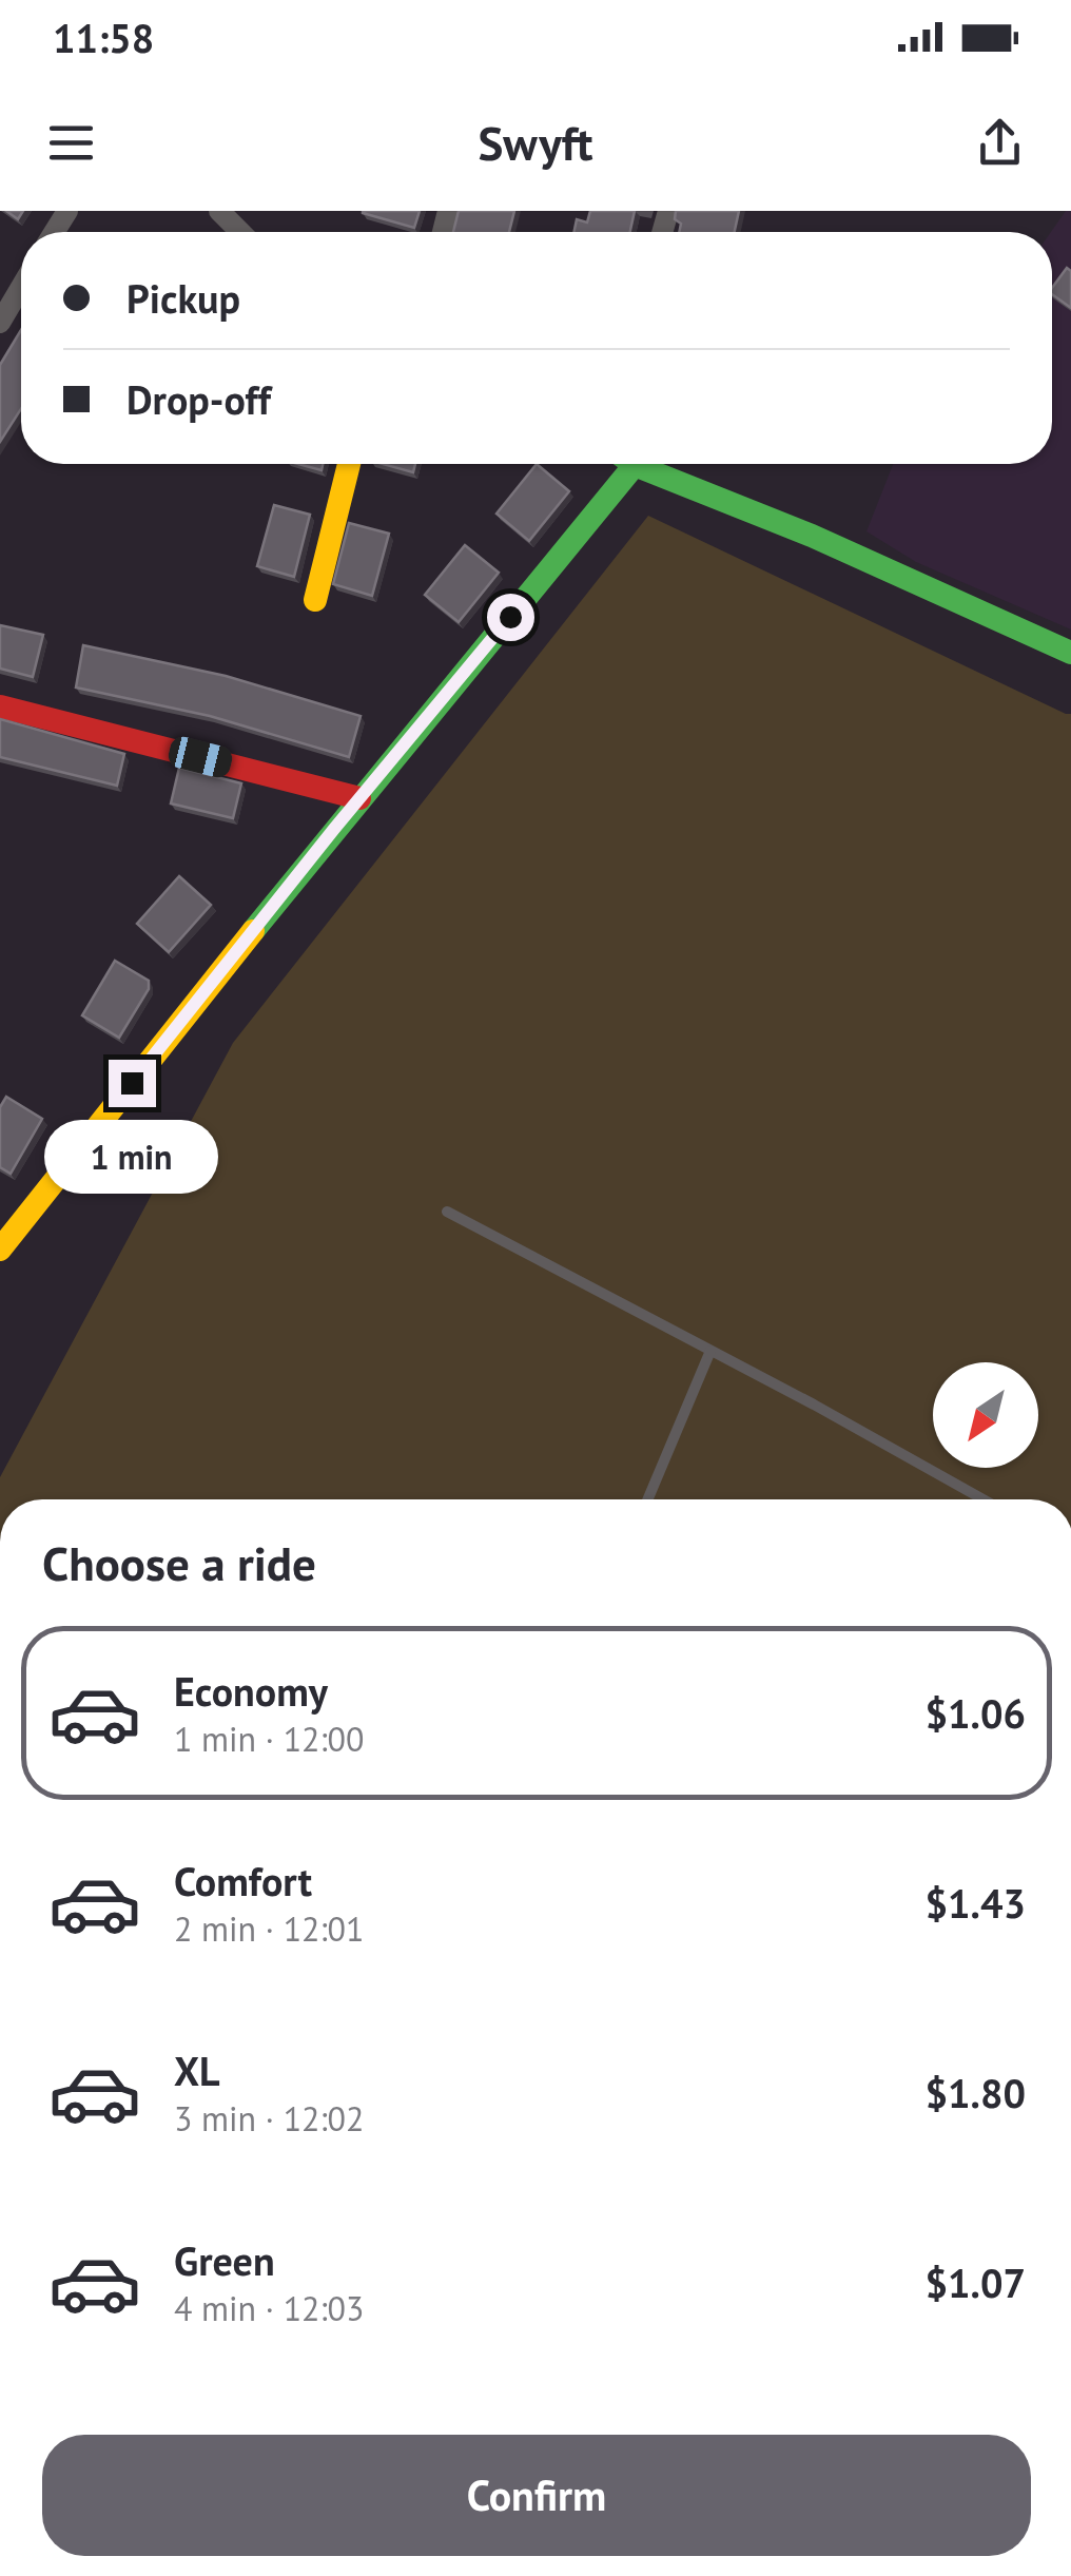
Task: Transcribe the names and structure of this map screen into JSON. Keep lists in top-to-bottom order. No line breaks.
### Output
{"north":"bottom left","page":{"status":"11:58","header":"Swyft","banner":["Pickup","Drop-off"],"bubble":"1 min","heading":"Choose a ride","list":[{"name":"Economy","note":"1 min · 12:00","value":"$1.06"},{"name":"Comfort","note":"2 min · 12:01","value":"$1.43"},{"name":"XL","note":"3 min · 12:02","value":"$1.80"},{"name":"Green","note":"4 min · 12:03","value":"$1.07"}],"buttons":"Confirm"}}
